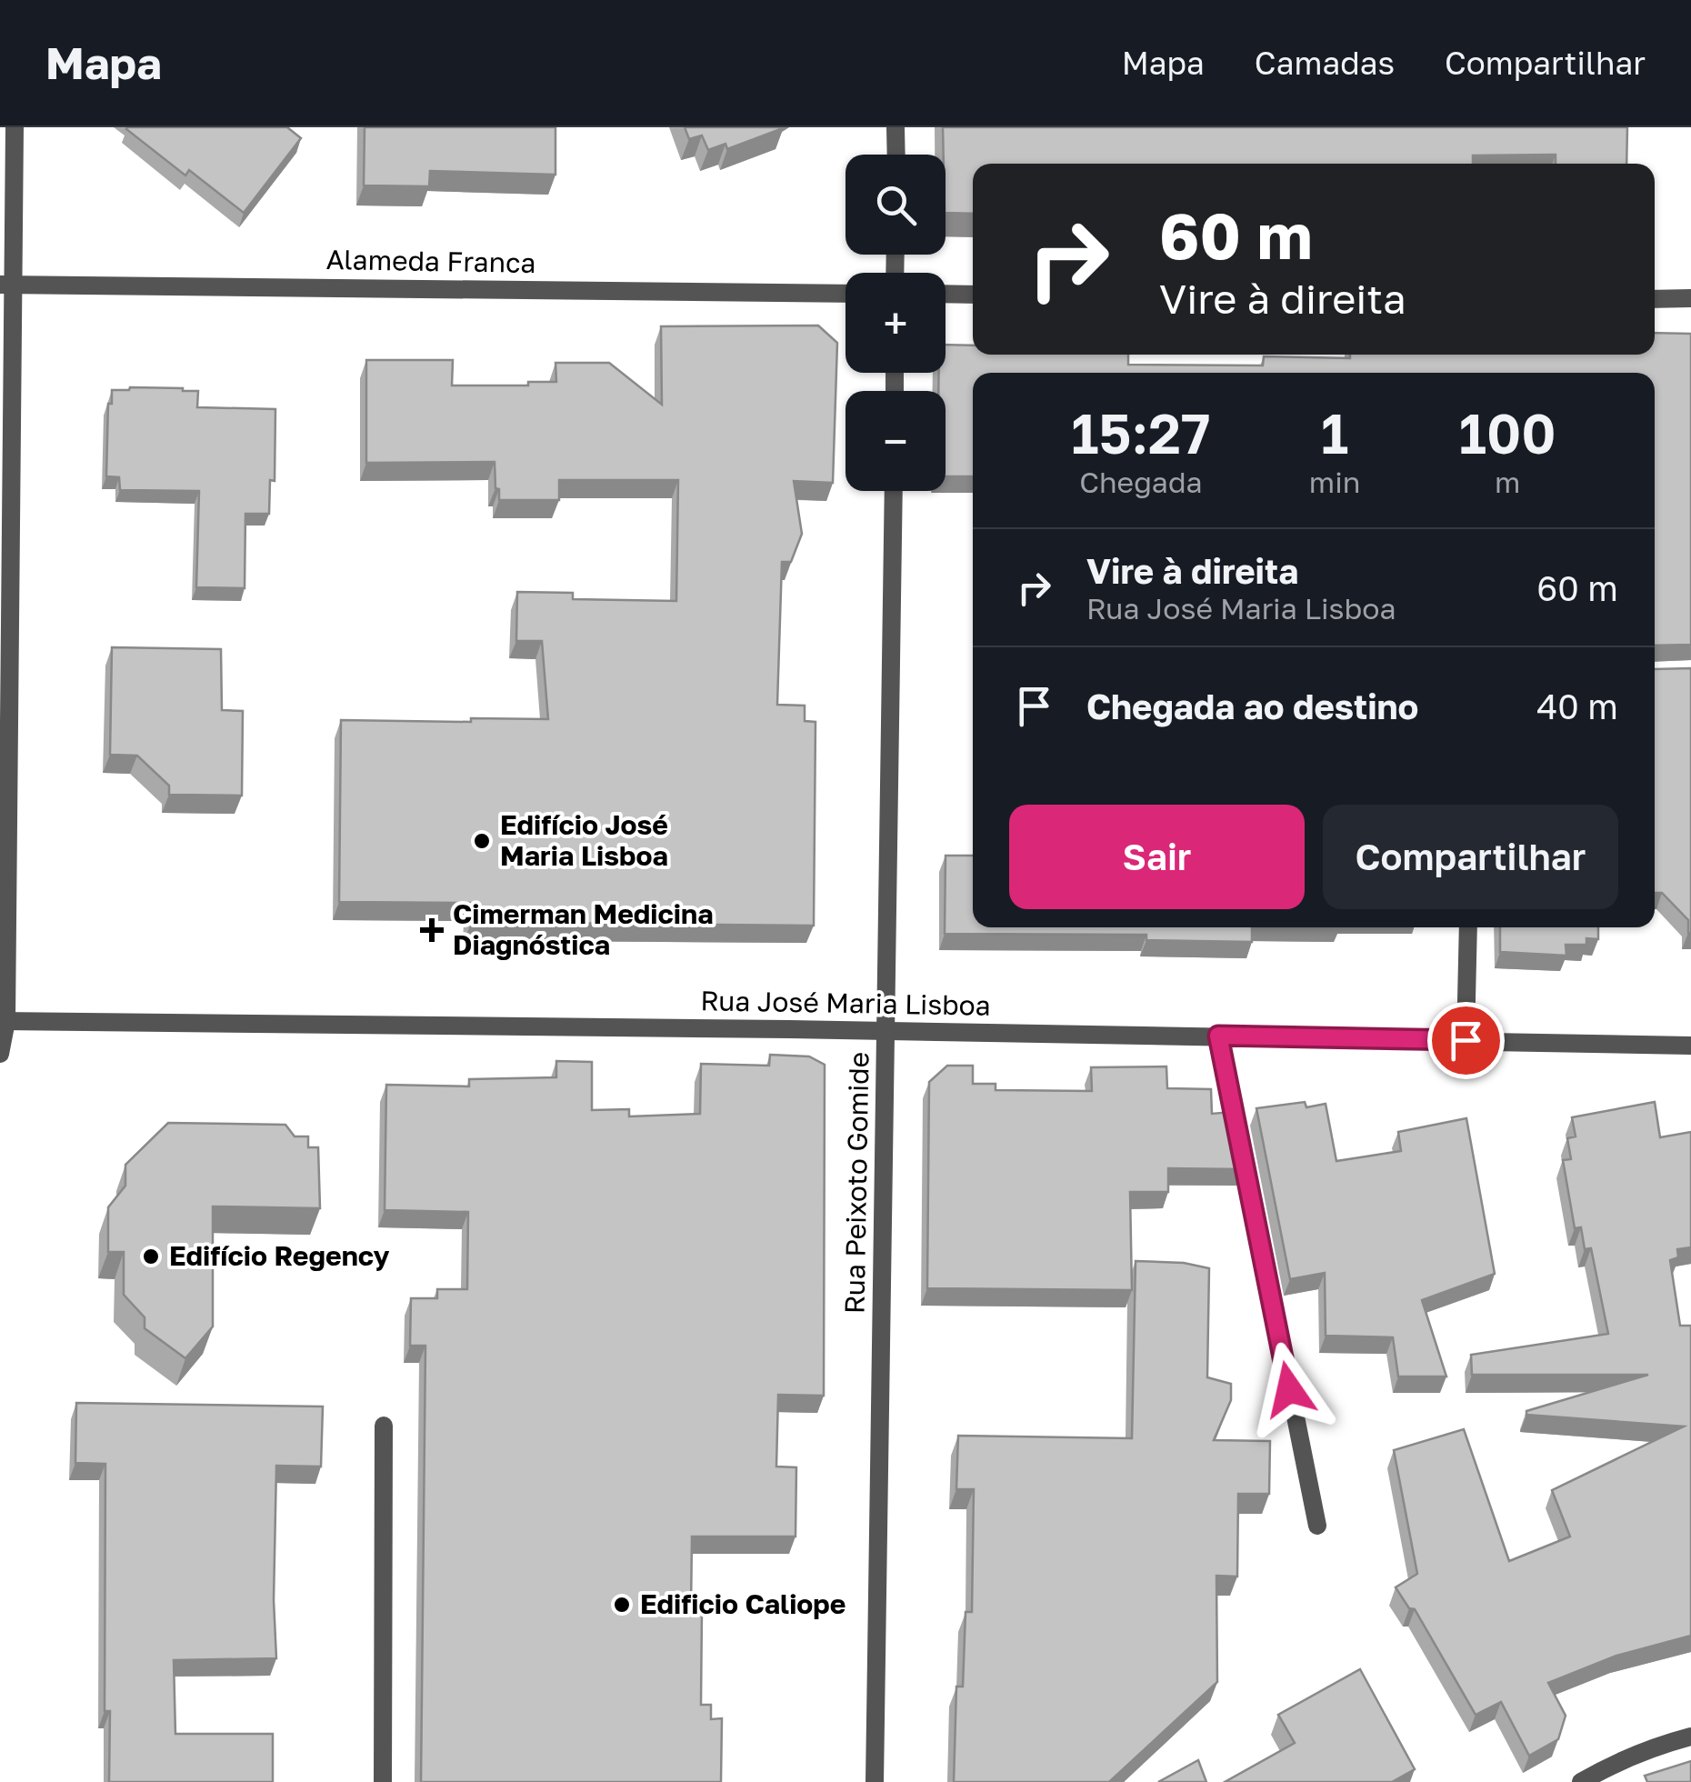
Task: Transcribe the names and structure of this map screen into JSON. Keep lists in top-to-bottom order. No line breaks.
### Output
{"streets":{"street":["Alameda Franca","Rua José Maria Lisboa","Rua Peixoto Gomide"]},"crossings":[["Rua José Maria Lisboa","Rua Peixoto Gomide"]],"places":{"other":["Edifício José Maria Lisboa","Edifício Regency","Edificio Caliope"],"health":["Cimerman Medicina Diagnóstica"]},"page":{"header":"Mapa","nav":["Mapa","Camadas","Compartilhar"],"map_buttons":["+","−"],"turn":["60 m","Vire à direita"],"eta":["15:27","Chegada","1","min","100","m"],"list":[{"name":"Vire à direita","note":"Rua José Maria Lisboa","value":"60 m"},{"name":"Chegada ao destino","value":"40 m"}],"buttons":["Sair","Compartilhar"]}}
